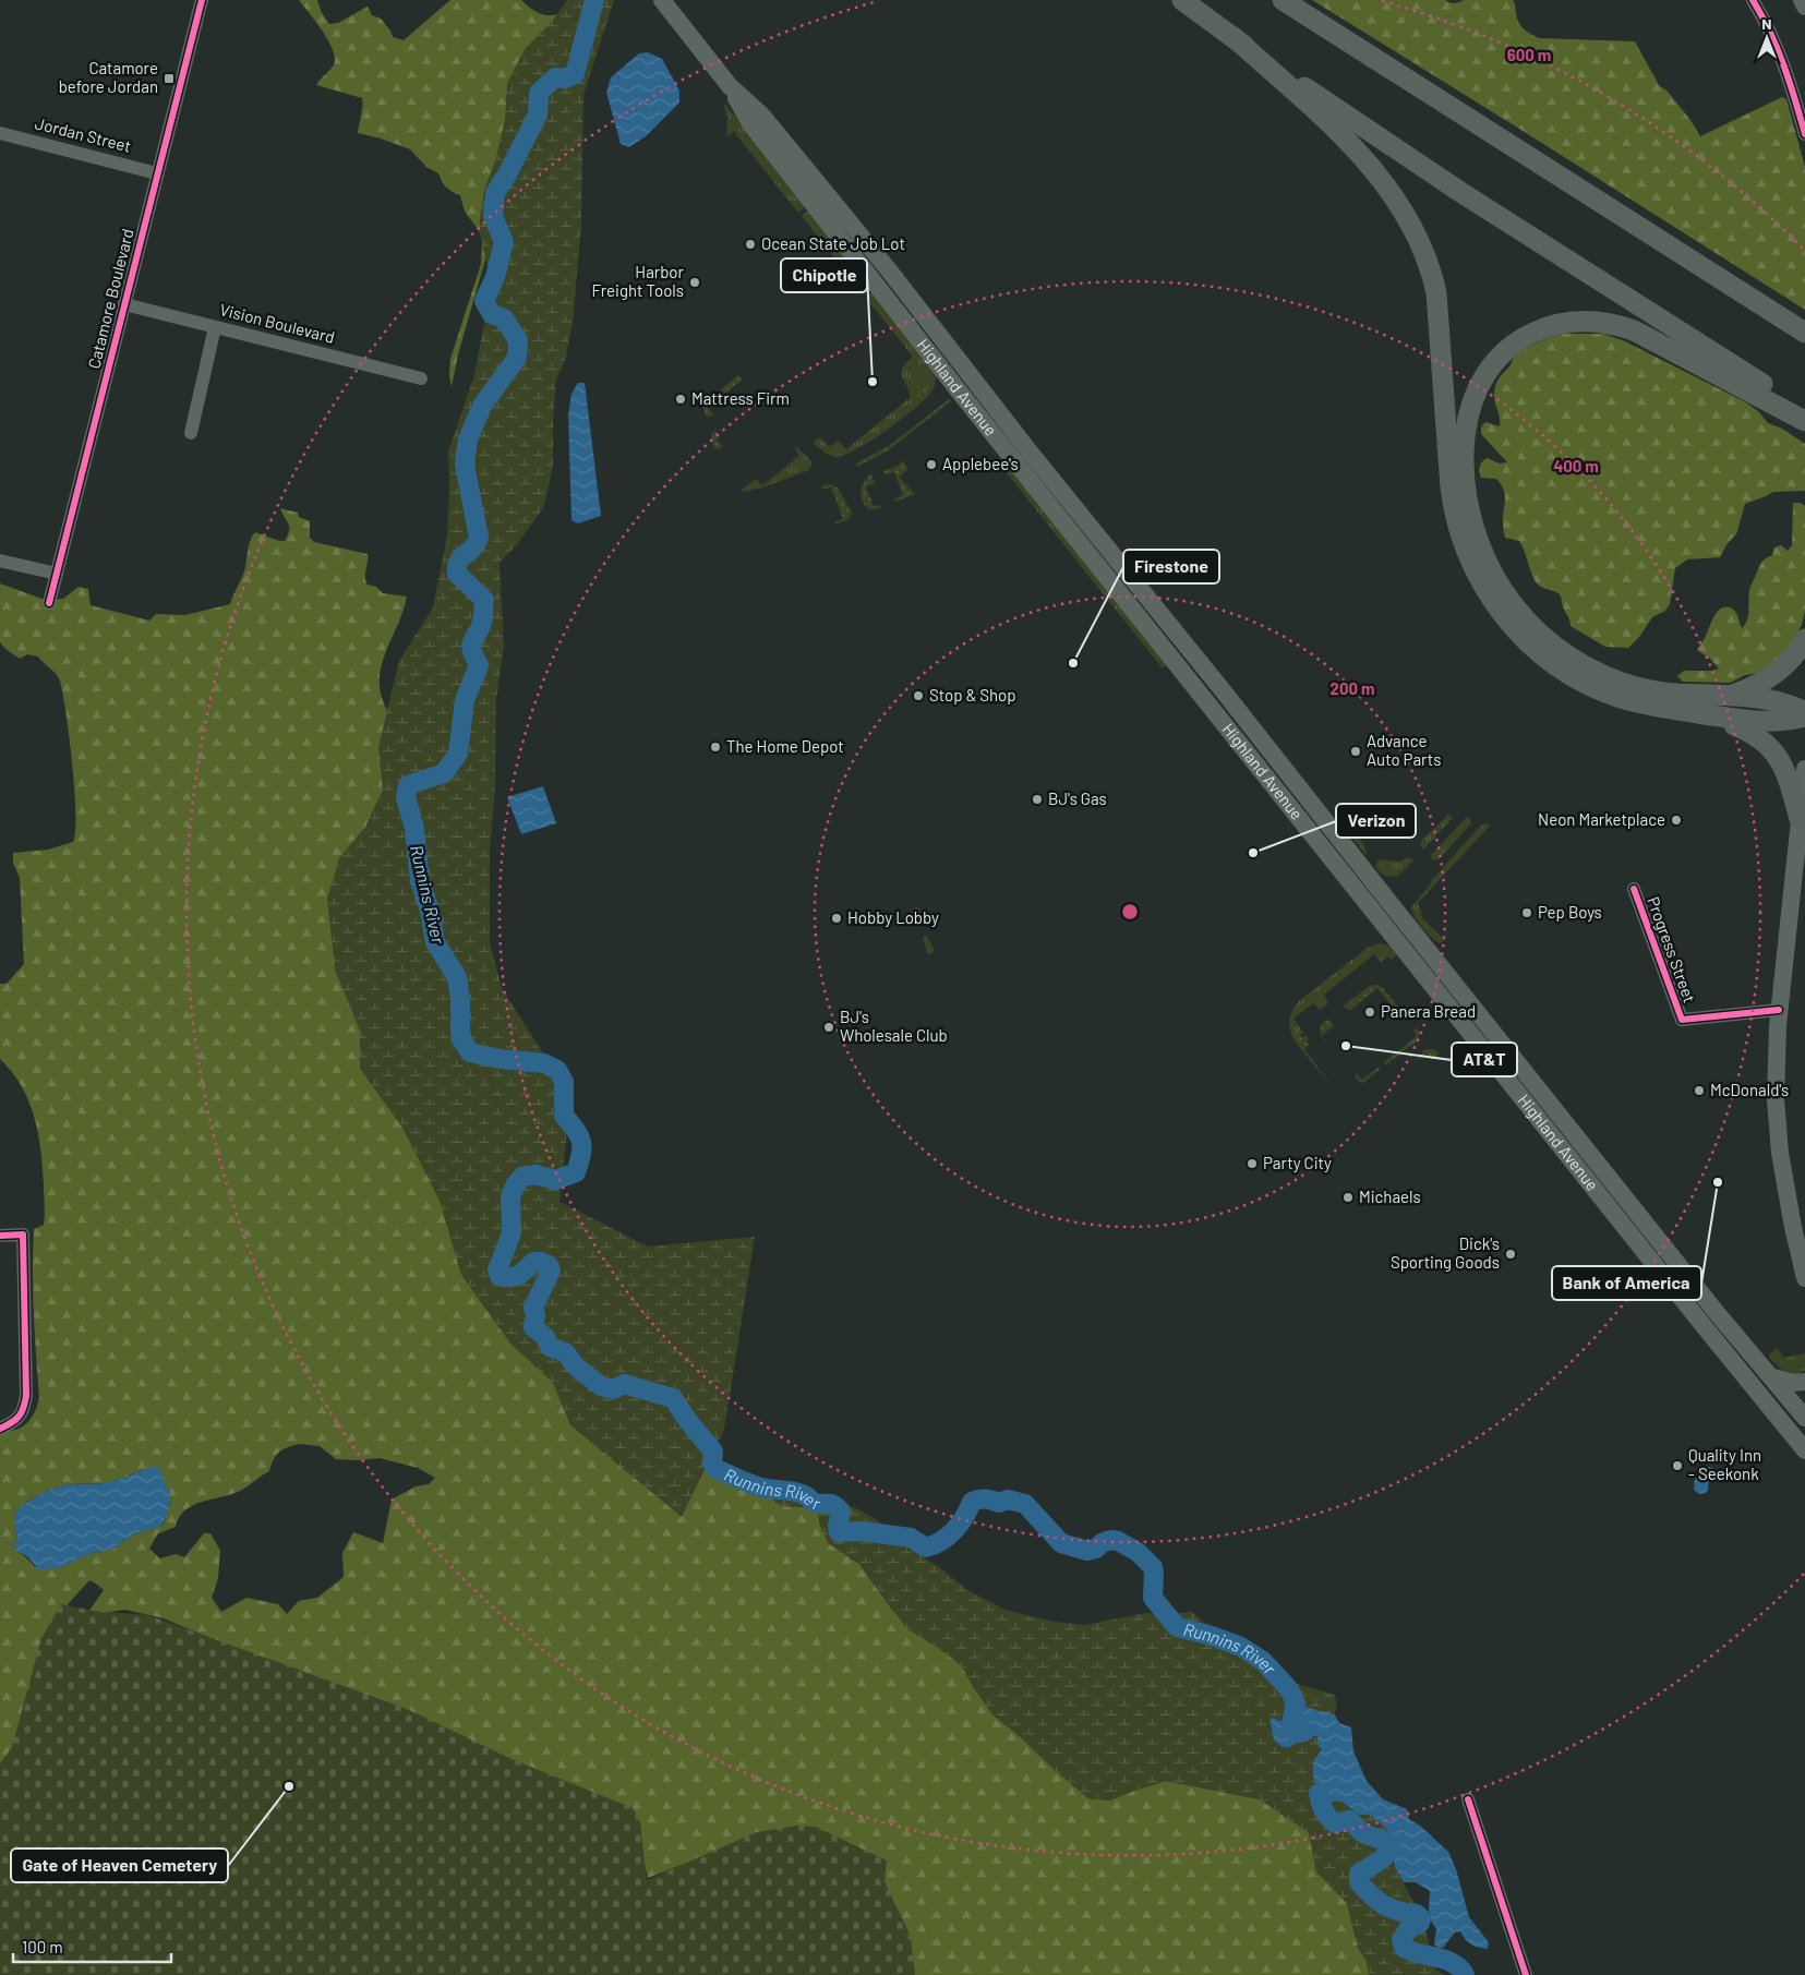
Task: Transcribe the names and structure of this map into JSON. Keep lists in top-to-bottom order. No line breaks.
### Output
{"streets":{"main road":["Highland Avenue"],"street":["Jordan Street","Catamore Boulevard","Vision Boulevard","Progress Street"]},"crossings":[["Jordan Street","Catamore Boulevard"],["Catamore Boulevard","Vision Boulevard"]],"water":["Runnins River"],"places":{"transit":["Catamore before Jordan"],"other":["Ocean State Job Lot","Harbor Freight Tools","Chipotle","Mattress Firm","Applebee's","Firestone","Stop & Shop","The Home Depot","Advance Auto Parts","BJ's Gas","Neon Marketplace","Verizon","Pep Boys","Hobby Lobby","Panera Bread","BJ's Wholesale Club","AT&T","McDonald's","Party City","Bank of America","Michaels","Dick's Sporting Goods","Quality Inn - Seekonk","Gate of Heaven Cemetery"]},"scale_bar":"100 m","north":"top","rings":["600 m","400 m","200 m"]}
